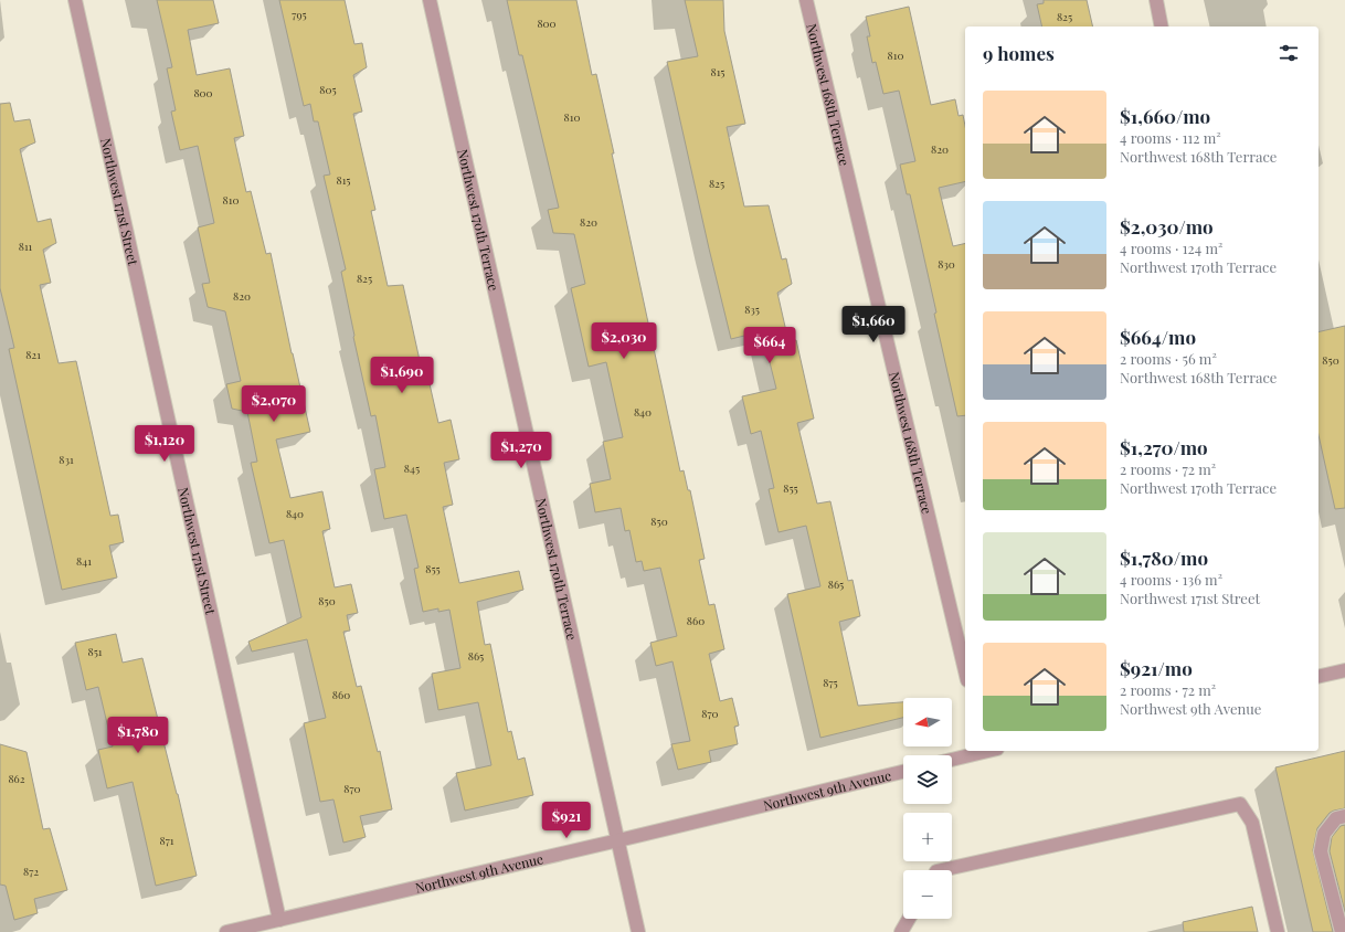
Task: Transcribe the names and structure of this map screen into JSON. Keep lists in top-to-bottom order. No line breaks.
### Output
{"streets":{"street":["Northwest 168th Terrace","Northwest 171st Street","Northwest 170th Terrace","Northwest 9th Avenue"]},"crossings":[["Northwest 171st Street","Northwest 9th Avenue"],["Northwest 170th Terrace","Northwest 9th Avenue"]],"house_numbers":["795","825","800","810","815","805","800","810","820","815","825","810","820","811","830","825","820","835","821","850","840","831","845","855","840","850","841","855","865","850","860","851","865","875","860","870","862","870","871","872"],"north":"left","page":{"heading":"9 homes","list":[{"name":"$1,660/mo","note":"4 rooms · 112 m² · Northwest 168th Terrace"},{"name":"$2,030/mo","note":"4 rooms · 124 m² · Northwest 170th Terrace"},{"name":"$664/mo","note":"2 rooms · 56 m² · Northwest 168th Terrace"},{"name":"$1,270/mo","note":"2 rooms · 72 m² · Northwest 170th Terrace"},{"name":"$1,780/mo","note":"4 rooms · 136 m² · Northwest 171st Street"},{"name":"$921/mo","note":"2 rooms · 72 m² · Northwest 9th Avenue"}],"price":["$1,660","$2,030","$664","$1,690","$2,070","$1,120","$1,270","$1,780","$921"],"map_buttons":["+","−"]}}
